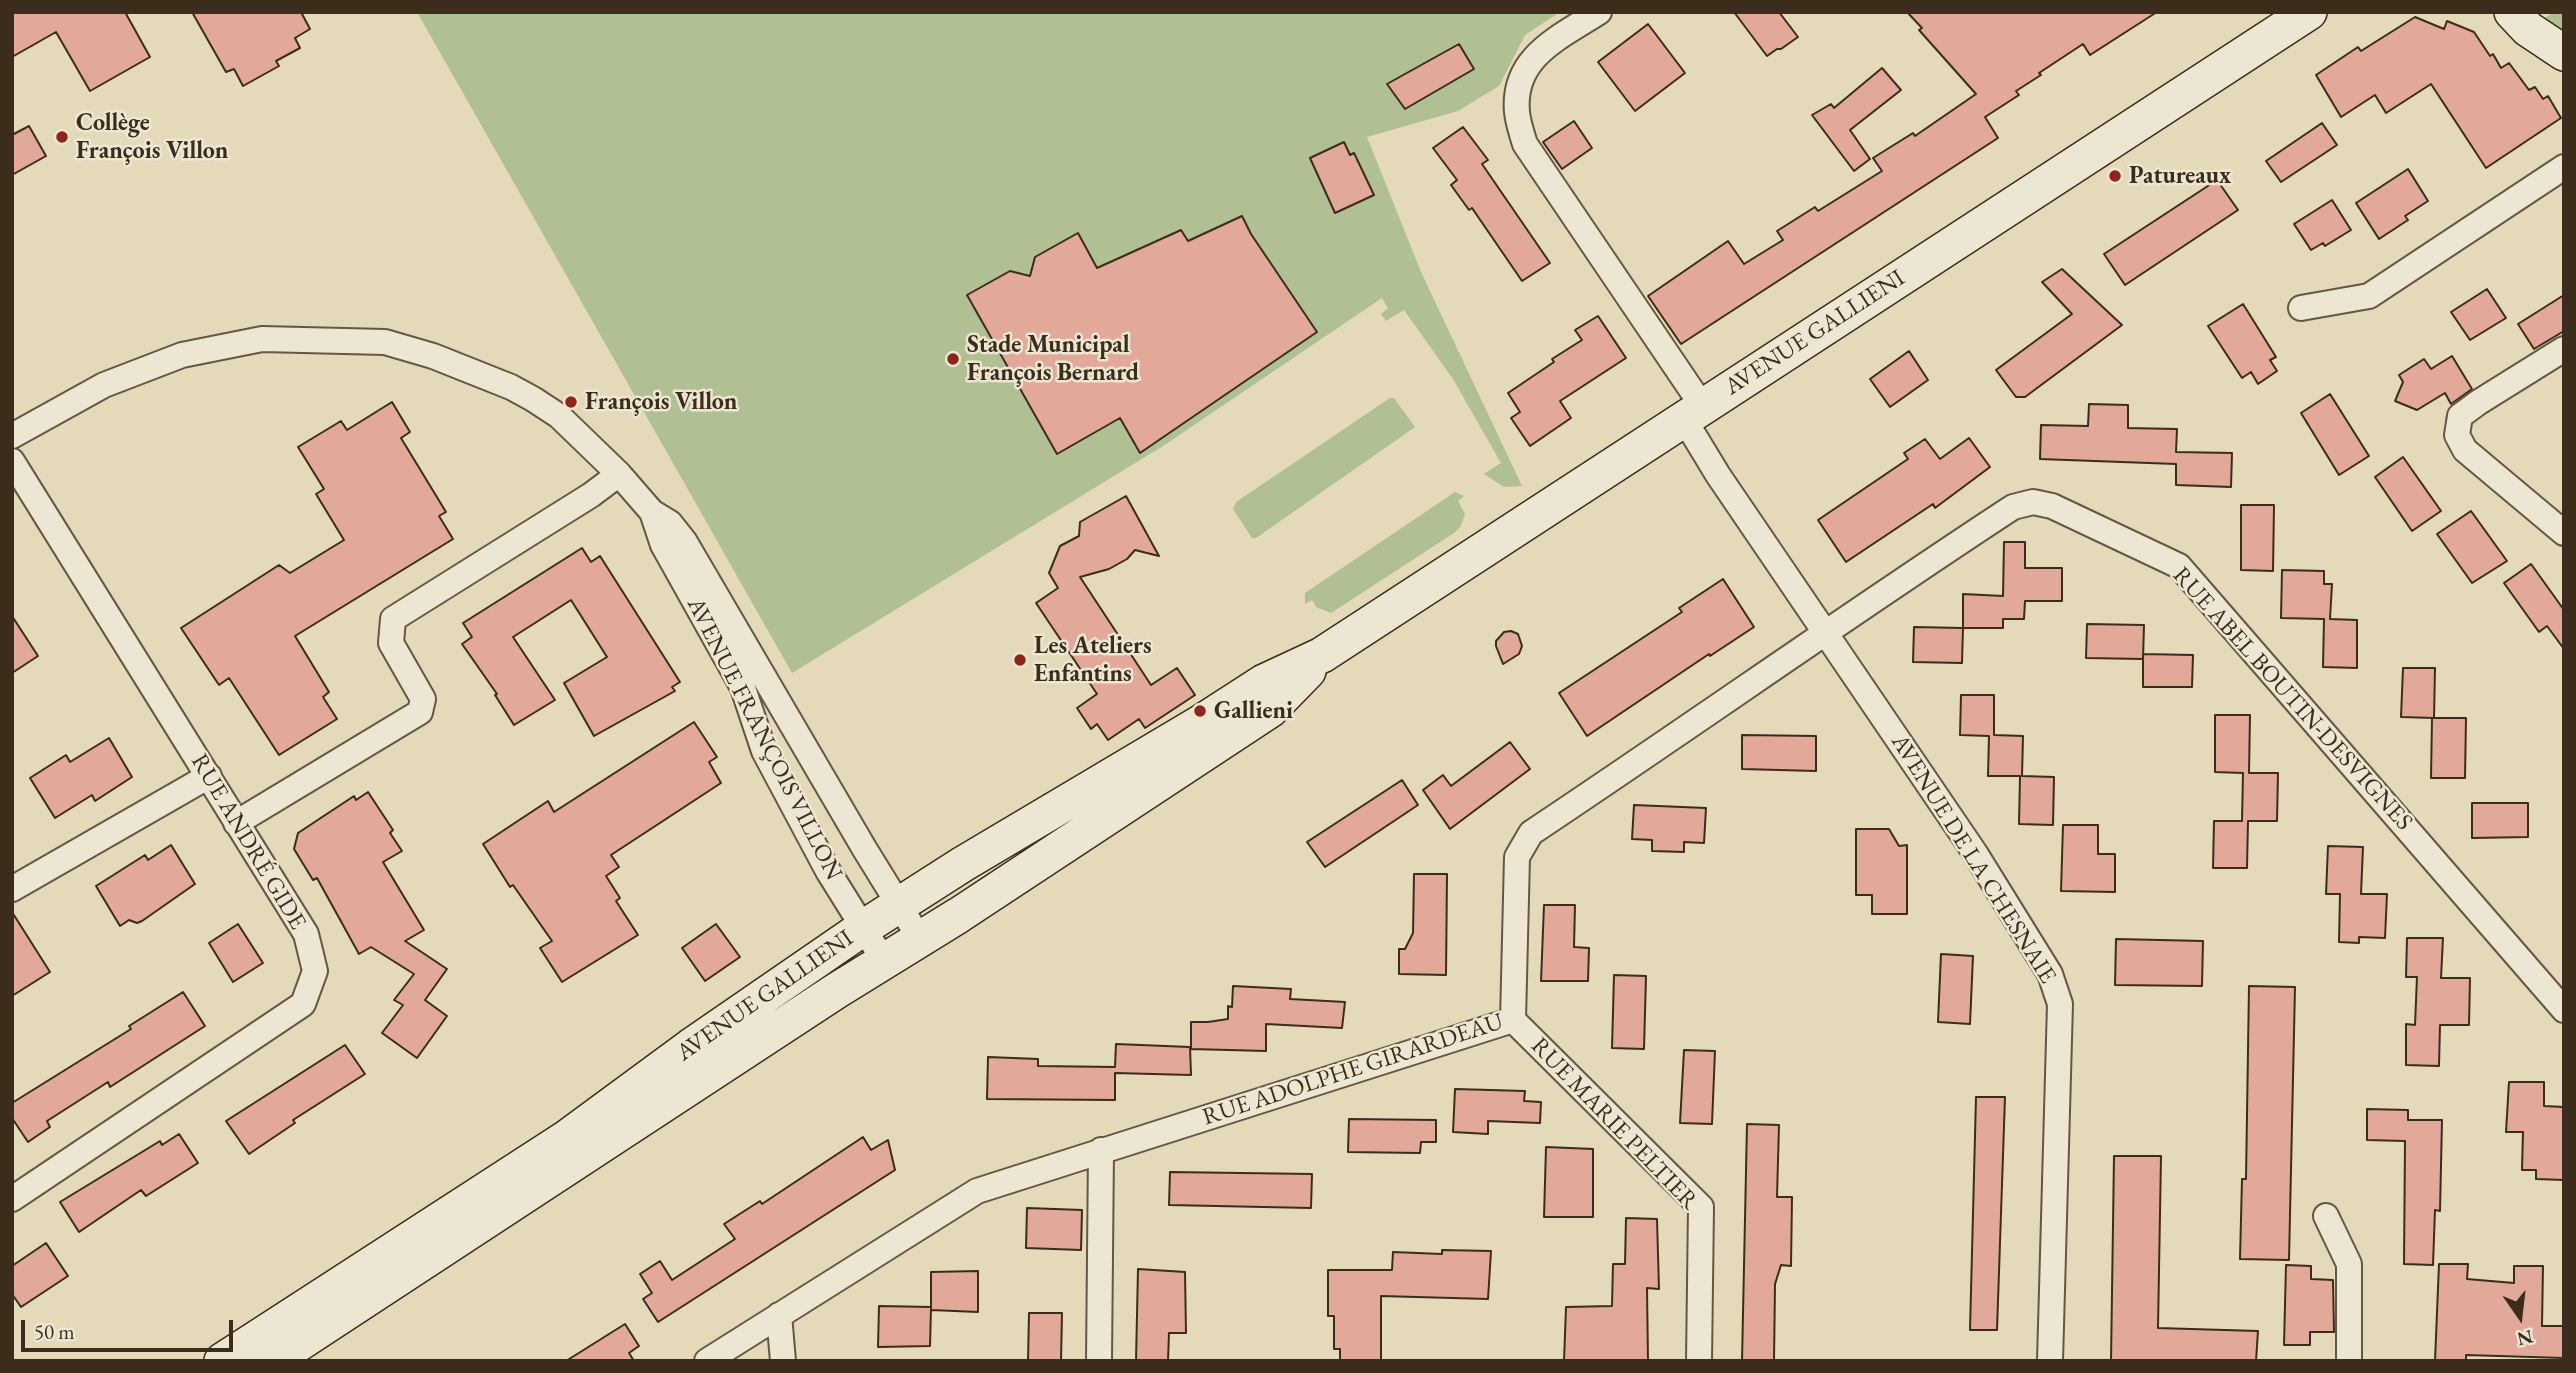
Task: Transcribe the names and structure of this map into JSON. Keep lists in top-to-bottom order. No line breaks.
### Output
{"streets":{"main road":["AVENUE GALLIENI"],"street":["RUE ABEL BOUTIN-DESVIGNES","AVENUE FRANÇOIS VILLON","RUE ANDRÉ GIDE","AVENUE DE LA CHESNAIE","RUE ADOLPHE GIRARDEAU","RUE MARIE PELTIER"]},"crossings":[["AVENUE GALLIENI","AVENUE FRANÇOIS VILLON"],["AVENUE GALLIENI","AVENUE DE LA CHESNAIE"],["RUE ABEL BOUTIN-DESVIGNES","AVENUE DE LA CHESNAIE"],["RUE ABEL BOUTIN-DESVIGNES","RUE ADOLPHE GIRARDEAU"],["AVENUE DE LA CHESNAIE","RUE ADOLPHE GIRARDEAU"],["RUE ADOLPHE GIRARDEAU","RUE MARIE PELTIER"]],"places":["Collège François Villon","Patureaux","Stade Municipal François Bernard","François Villon","Les Ateliers Enfantins","Gallieni"],"scale_bar":"50 m","north":"bottom"}
